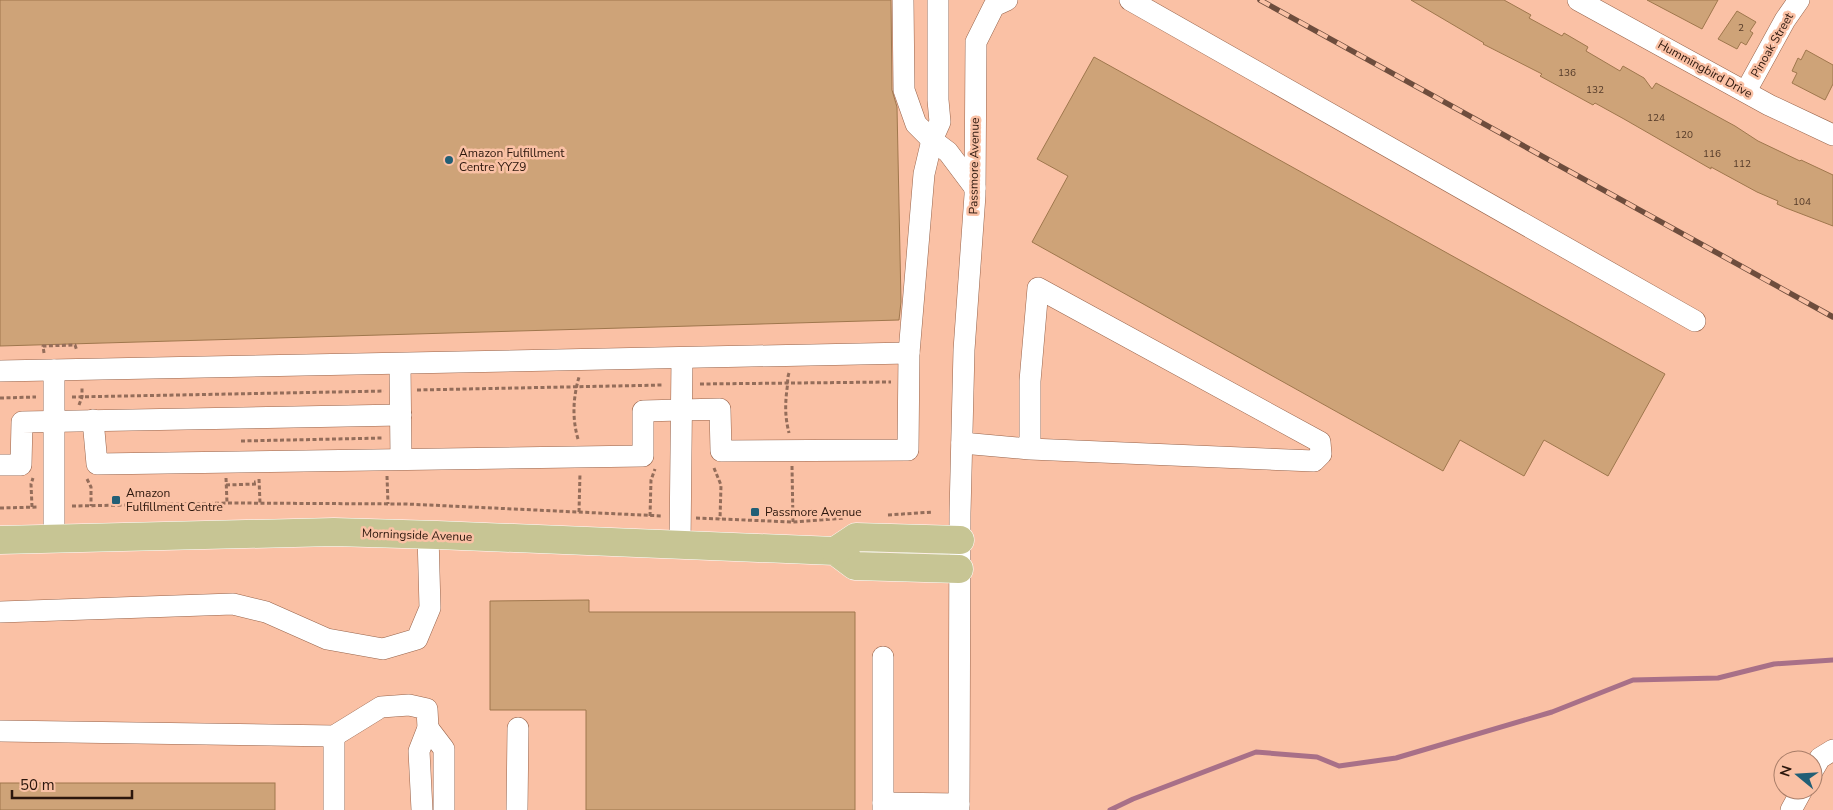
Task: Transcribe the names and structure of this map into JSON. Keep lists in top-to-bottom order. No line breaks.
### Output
{"streets":{"main road":["Morningside Avenue"],"street":["Pinoak Street","Hummingbird Drive","Passmore Avenue"]},"crossings":[["Pinoak Street","Hummingbird Drive"]],"places":{"other":["Amazon Fulfillment Centre YYZ9"],"transit":["Amazon Fulfillment Centre","Passmore Avenue"]},"house_numbers":["2","136","132","124","120","116","112","104"],"scale_bar":"50 m","north":"left"}
